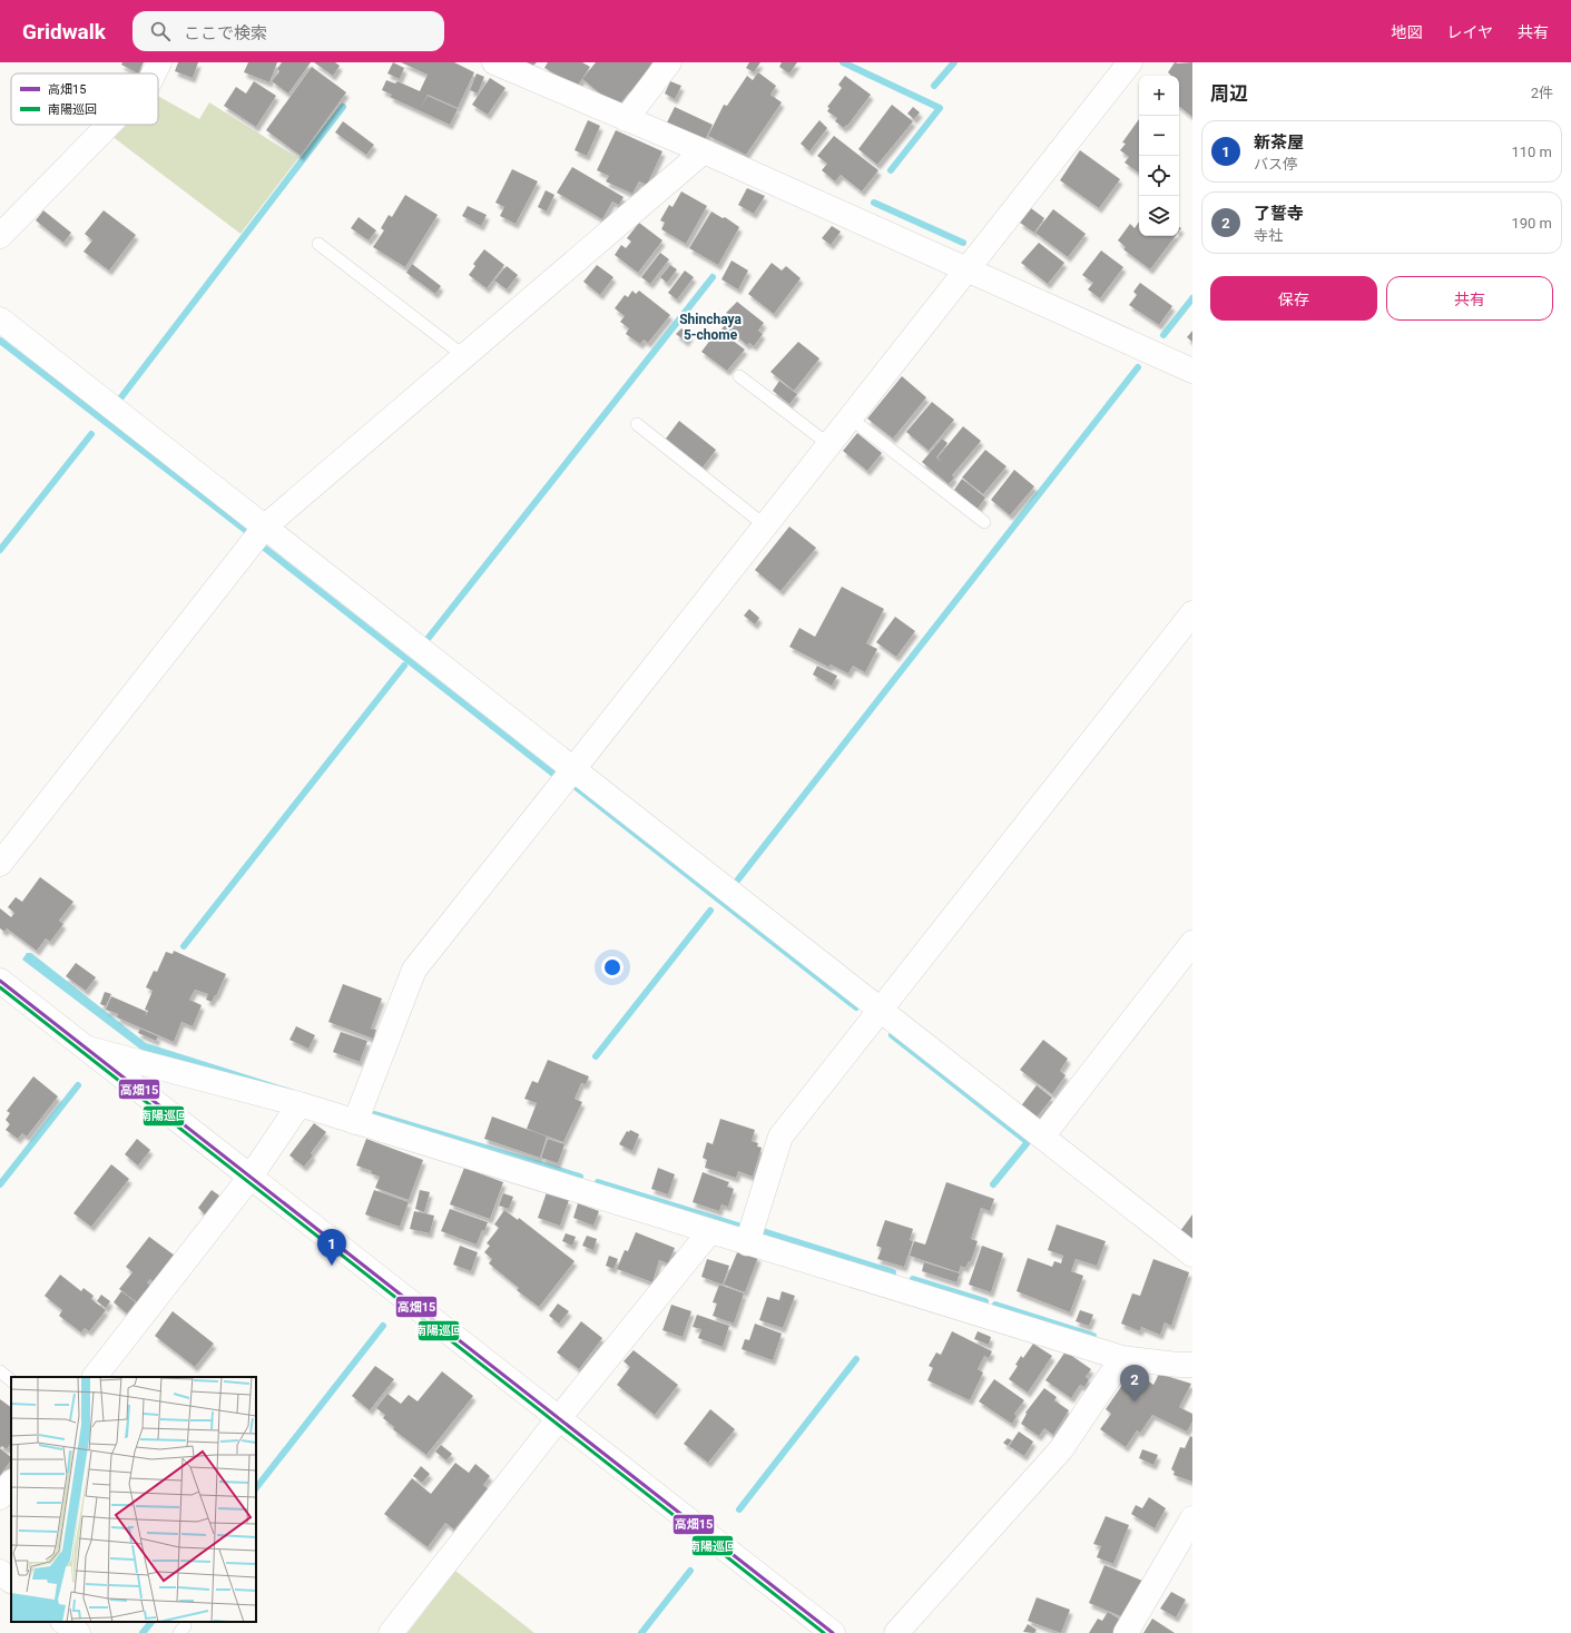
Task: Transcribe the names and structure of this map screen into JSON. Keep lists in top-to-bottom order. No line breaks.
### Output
{"districts":["Shinchaya 5-chome"],"lines":["transit line 高畑15","transit line 南陽巡回"],"legend":["高畑15","南陽巡回"],"page":{"header":"Gridwalk","search":"ここで検索","nav":["地図","レイヤ","共有"],"heading":["周辺","2件"],"map_buttons":["+","−"],"list":[{"mark":"1","name":"新茶屋","note":"バス停","value":"110 m"},{"mark":"2","name":"了誓寺","note":"寺社","value":"190 m"}],"buttons":["保存","共有"],"pins":["1","2"]}}
